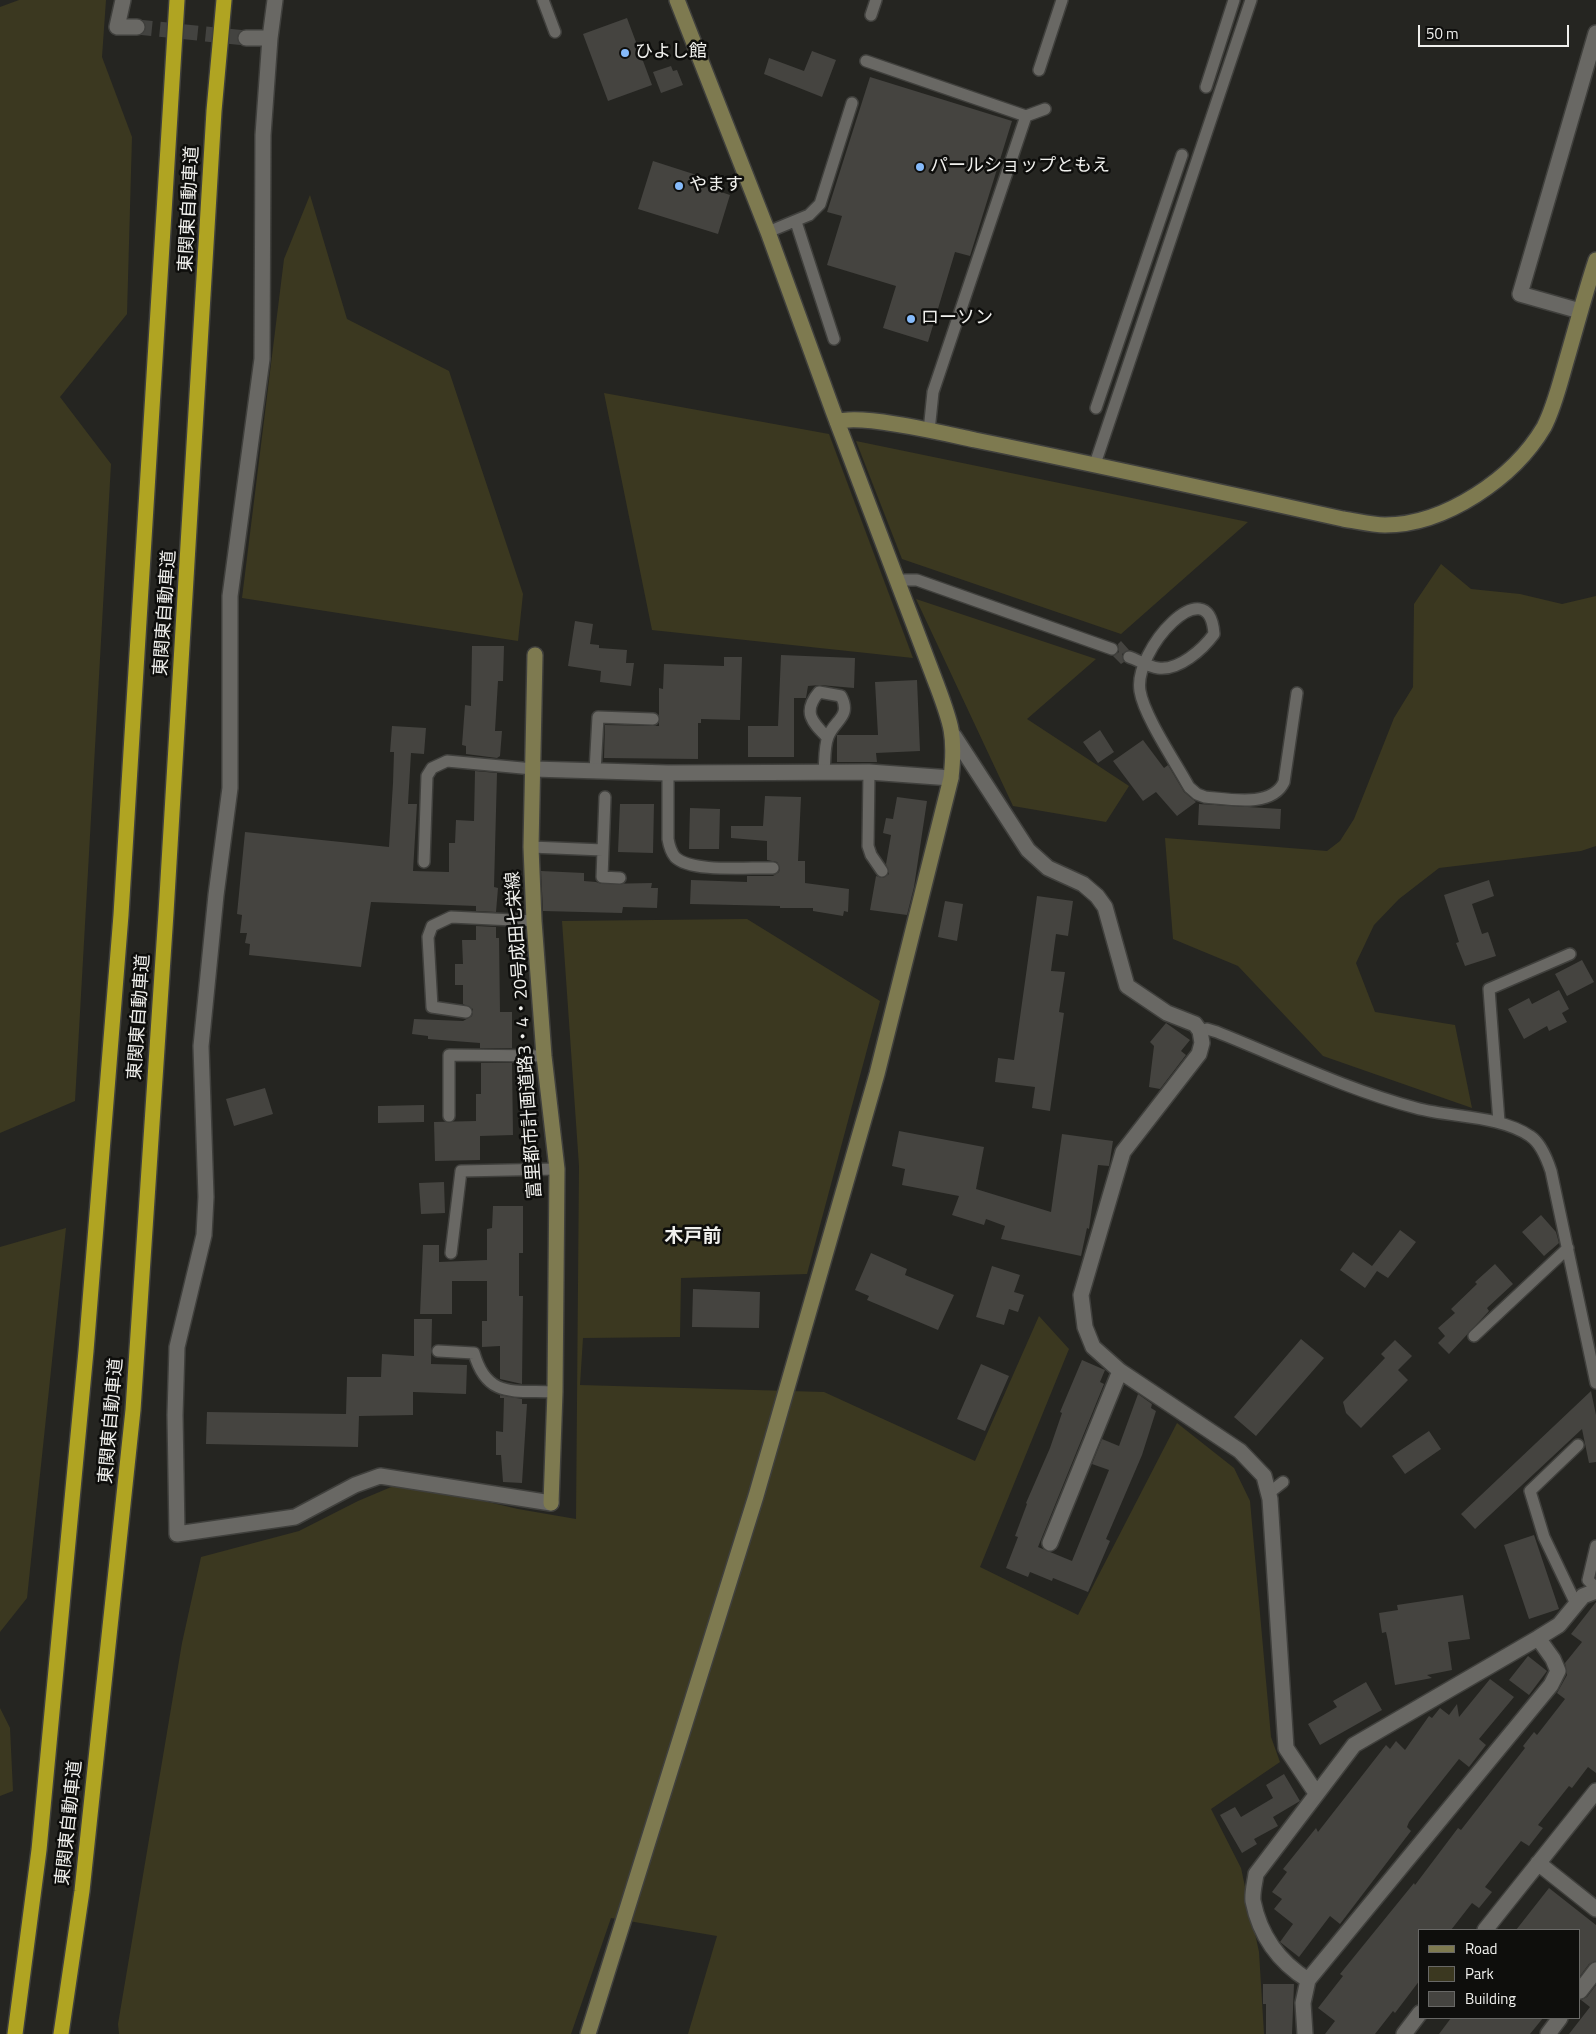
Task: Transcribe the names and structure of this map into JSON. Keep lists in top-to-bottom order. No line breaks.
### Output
{"streets":{"highway":["東関東自動車道"],"street":["富里都市計画道路3・4・20号成田七栄線"]},"districts":["木戸前"],"places":["ひよし館","パールショップともえ","やます","ローソン"],"legend":["Road","Park","Building"],"scale_bar":"50 m"}
